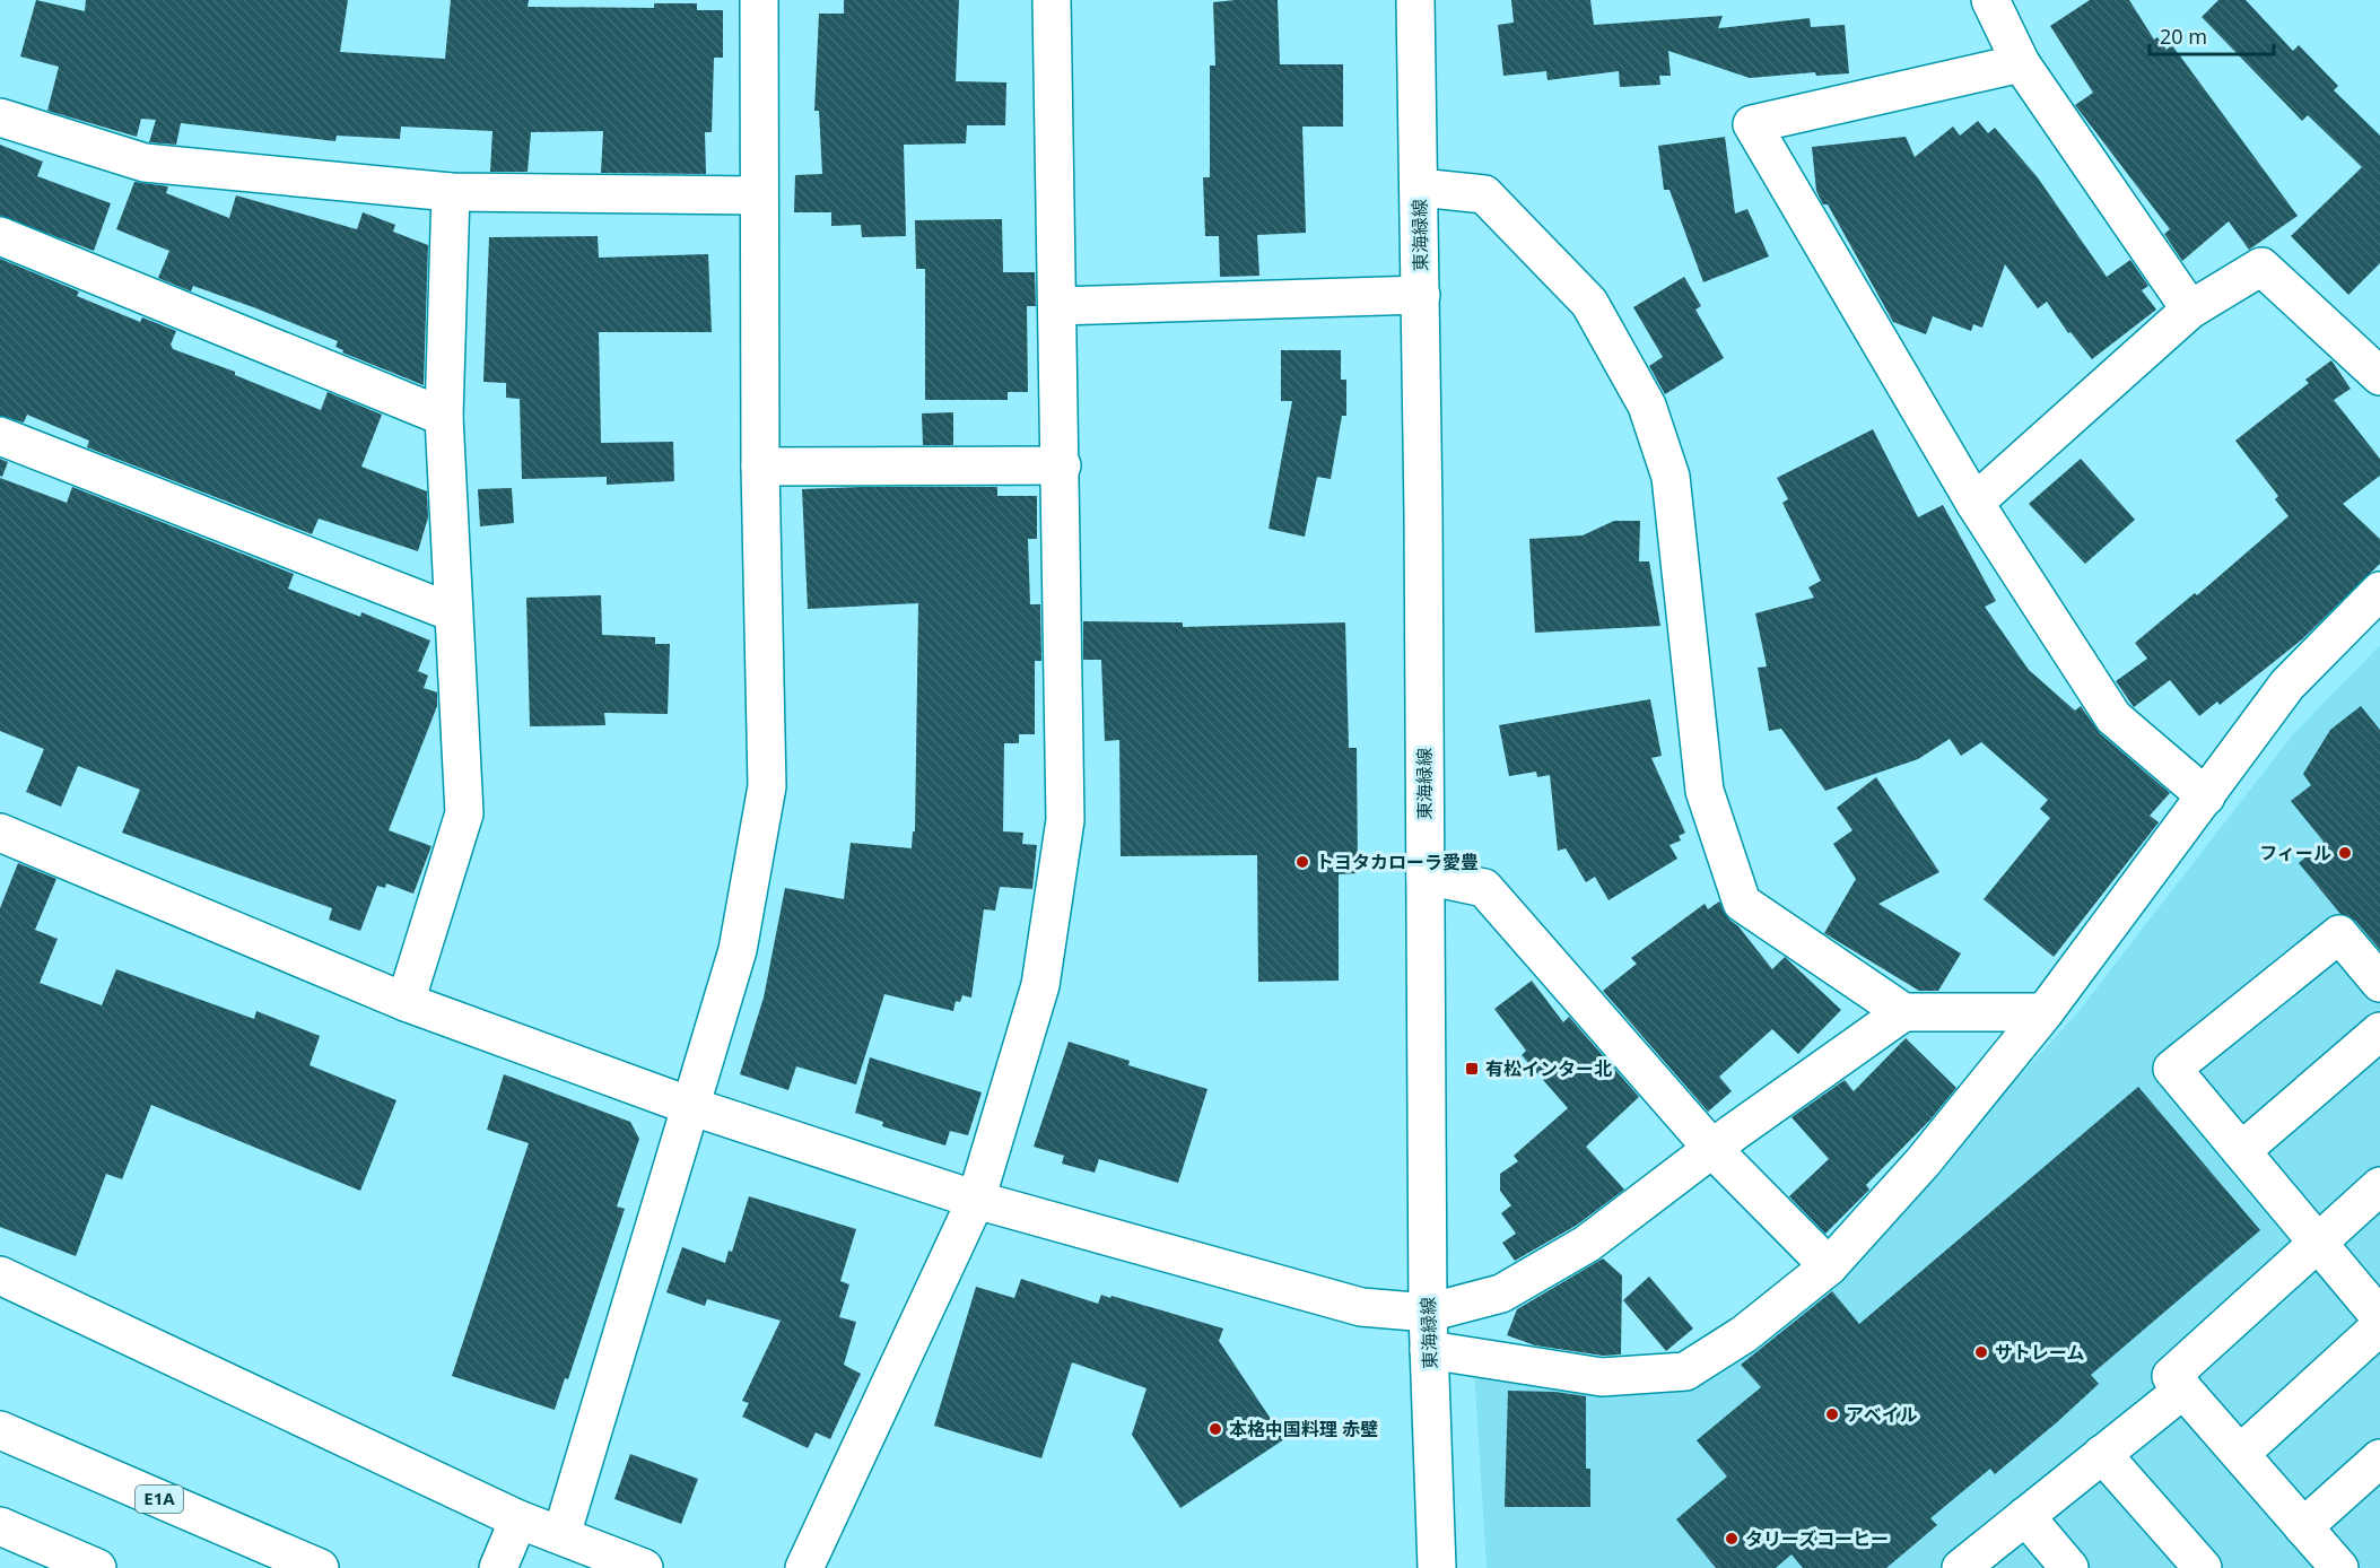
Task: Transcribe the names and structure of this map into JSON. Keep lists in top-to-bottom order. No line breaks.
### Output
{"streets":{"main road":["東海緑線","E1A"]},"places":{"other":["フィール","トヨタカローラ愛豊","サトレーム","アベイル","本格中国料理 赤壁","タリーズコーヒー"],"transit":["有松インター北"]},"scale_bar":"20 m"}
